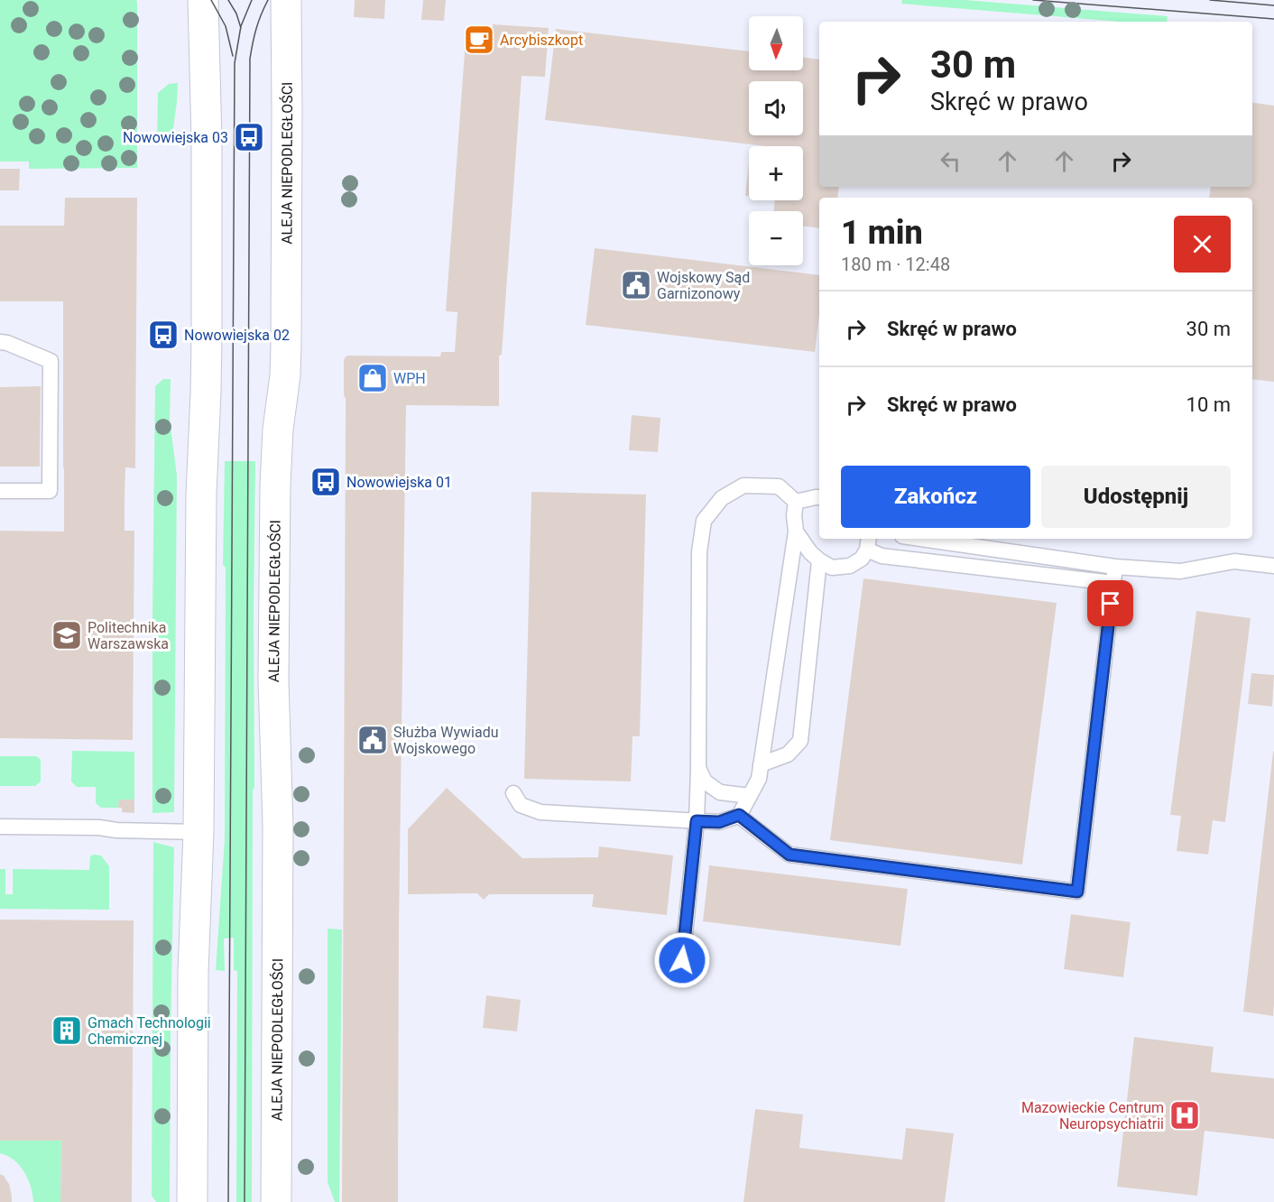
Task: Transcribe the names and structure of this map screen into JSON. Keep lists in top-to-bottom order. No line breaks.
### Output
{"streets":{"main road":["ALEJA NIEPODLEGŁOŚCI"]},"places":{"cafe":["Arcybiszkopt"],"bus stop":["Nowowiejska 03","Nowowiejska 02","Nowowiejska 01"],"public building":["Wojskowy Sąd Garnizonowy","Służba Wywiadu Wojskowego"],"shop":["WPH"],"school or university":["Politechnika Warszawska"],"building":["Gmach Technologii Chemicznej"],"hospital":["Mazowieckie Centrum Neuropsychiatrii"]},"north":"bottom","page":{"map_buttons":["+","−"],"turn":["30 m","Skręć w prawo"],"heading":["1 min","180 m · 12:48"],"list":[{"name":"Skręć w prawo","value":"30 m"},{"name":"Skręć w prawo","value":"10 m"}],"buttons":["Zakończ","Udostępnij"]}}
